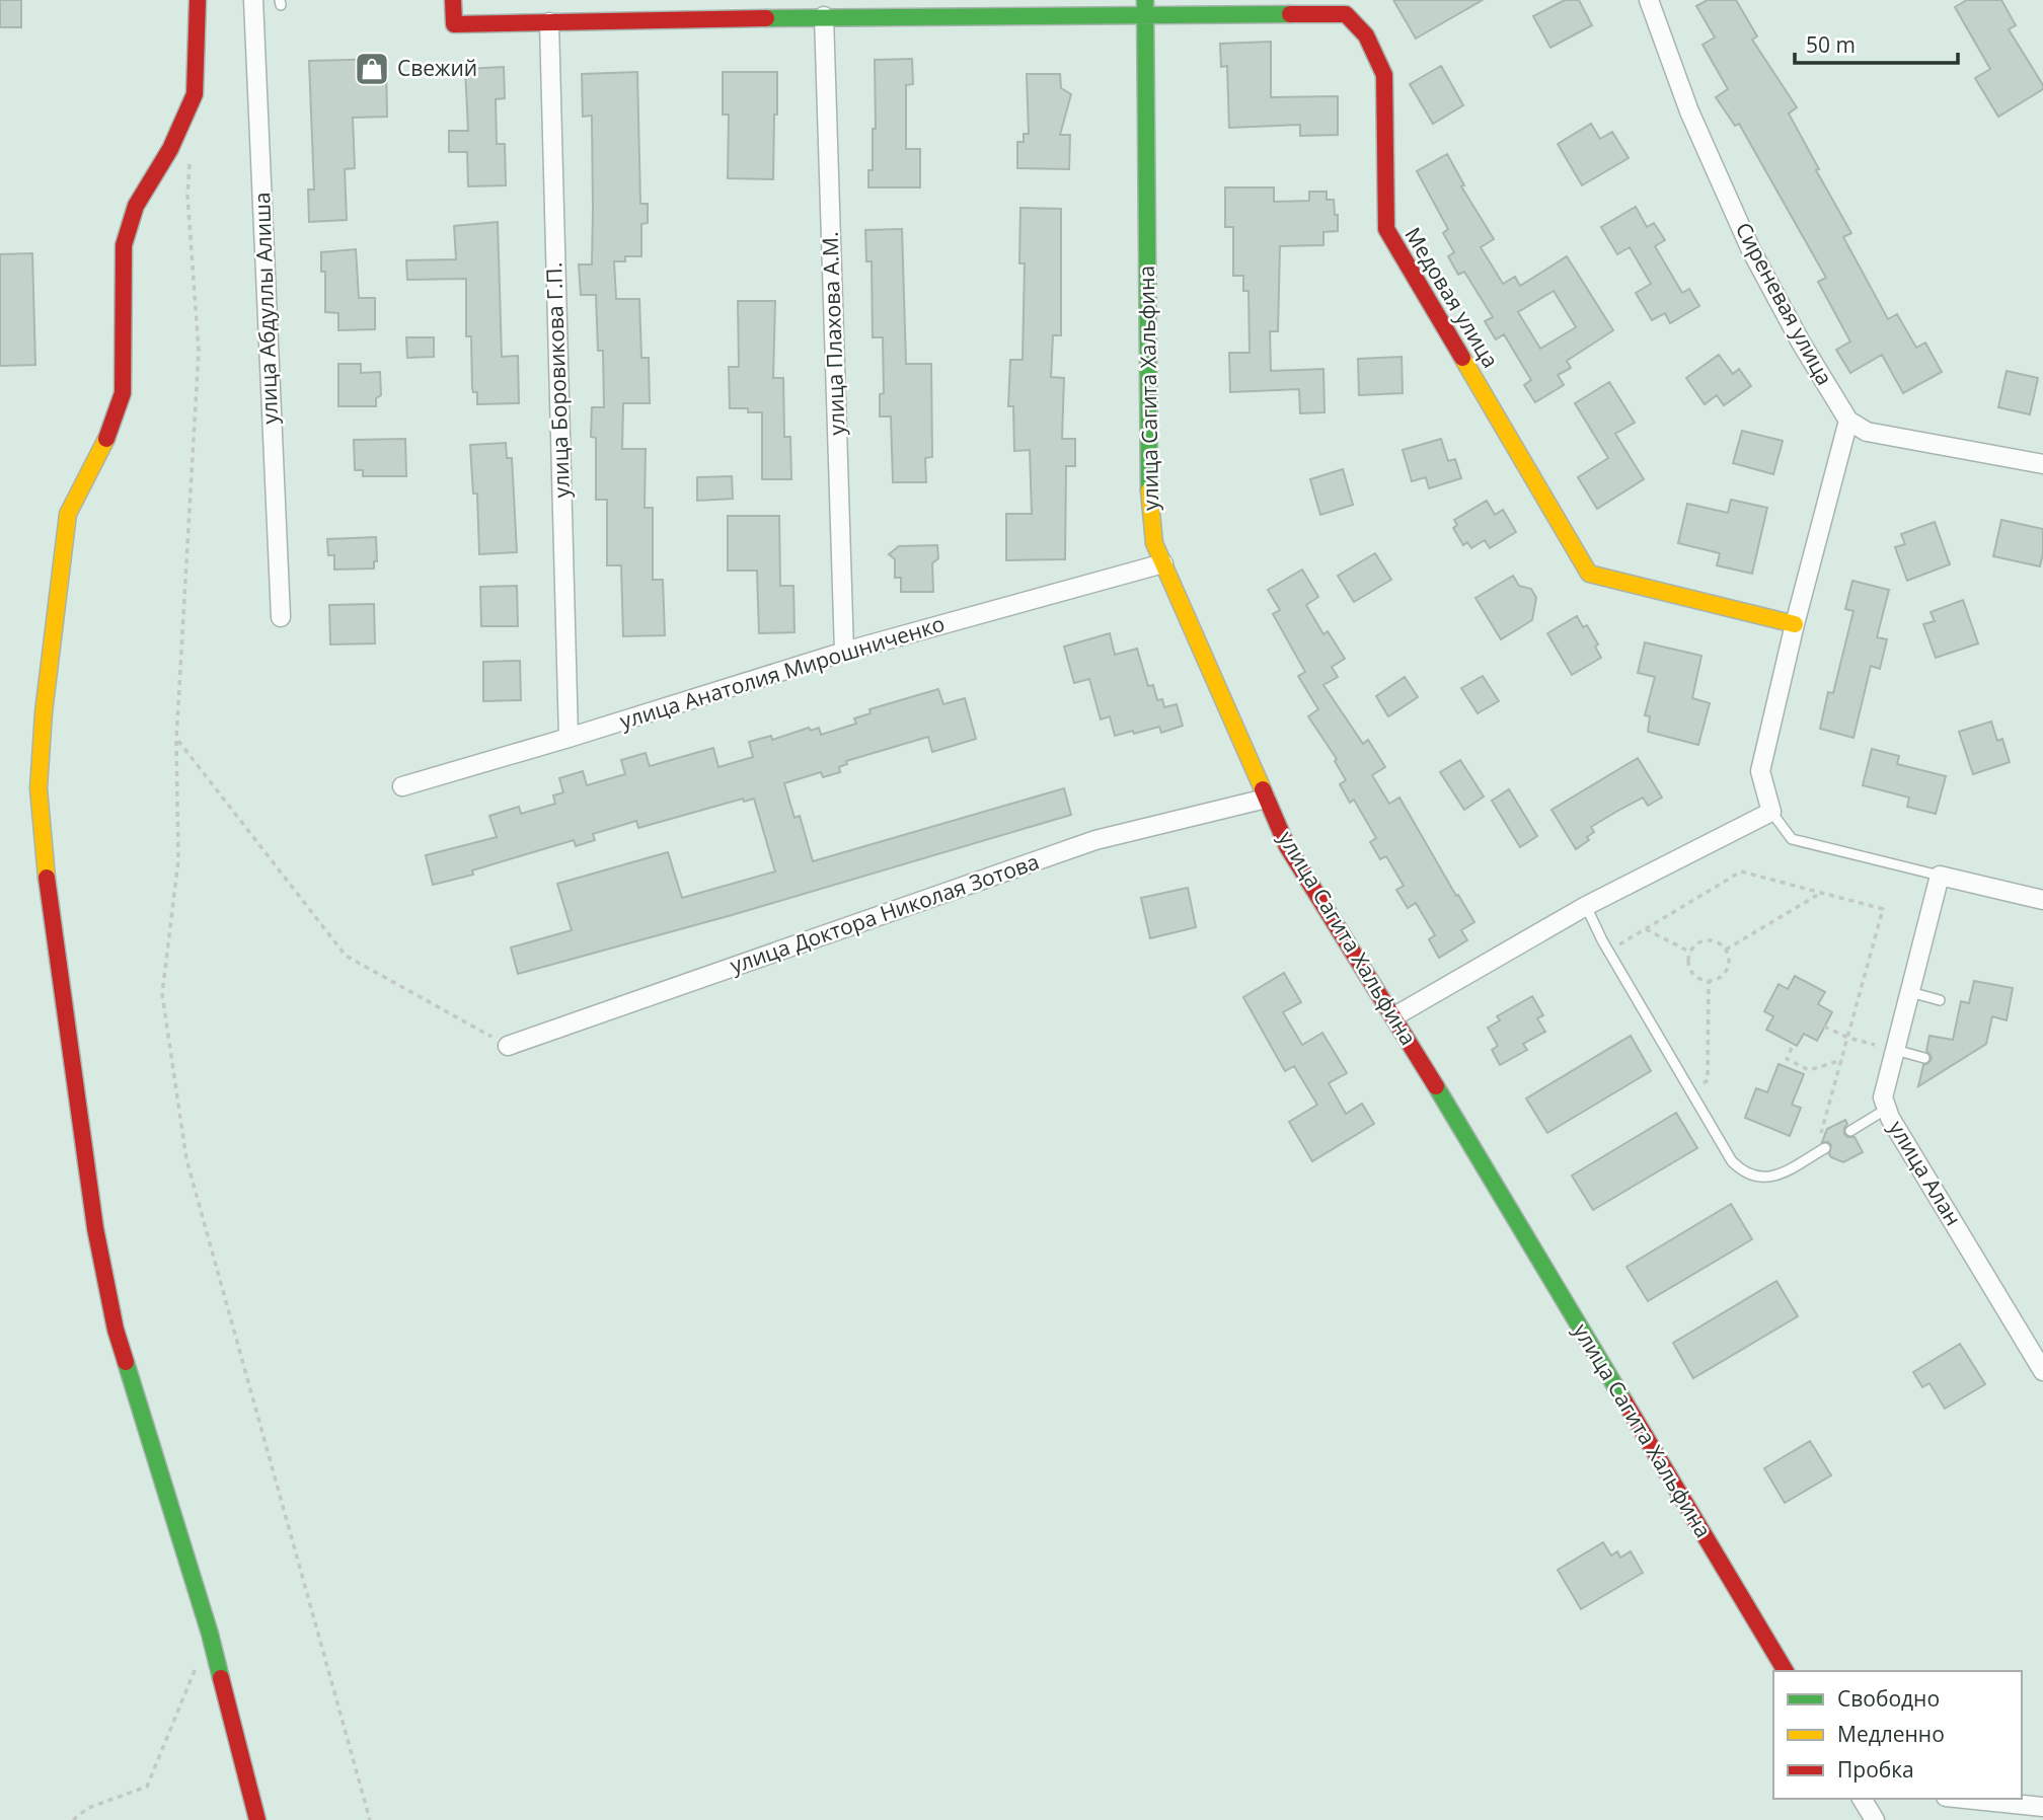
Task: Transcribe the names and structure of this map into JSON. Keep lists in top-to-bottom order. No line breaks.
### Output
{"streets":{"street":["Медовая улица","Сиреневая улица","улица Абдуллы Алиша","улица Плахова А.М.","улица Боровикова Г.П.","улица Сагита Хальфина","улица Анатолия Мирошниченко","улица Доктора Николая Зотова","улица Алан"]},"crossings":[["Медовая улица","улица Плахова А.М."],["Медовая улица","улица Боровикова Г.П."],["Медовая улица","улица Сагита Хальфина"],["улица Плахова А.М.","улица Анатолия Мирошниченко"],["улица Боровикова Г.П.","улица Анатолия Мирошниченко"],["улица Сагита Хальфина","улица Анатолия Мирошниченко"],["улица Сагита Хальфина","улица Доктора Николая Зотова"]],"places":{"shop":["Свежий"]},"legend":["Свободно","Медленно","Пробка"],"scale_bar":"50 m"}
